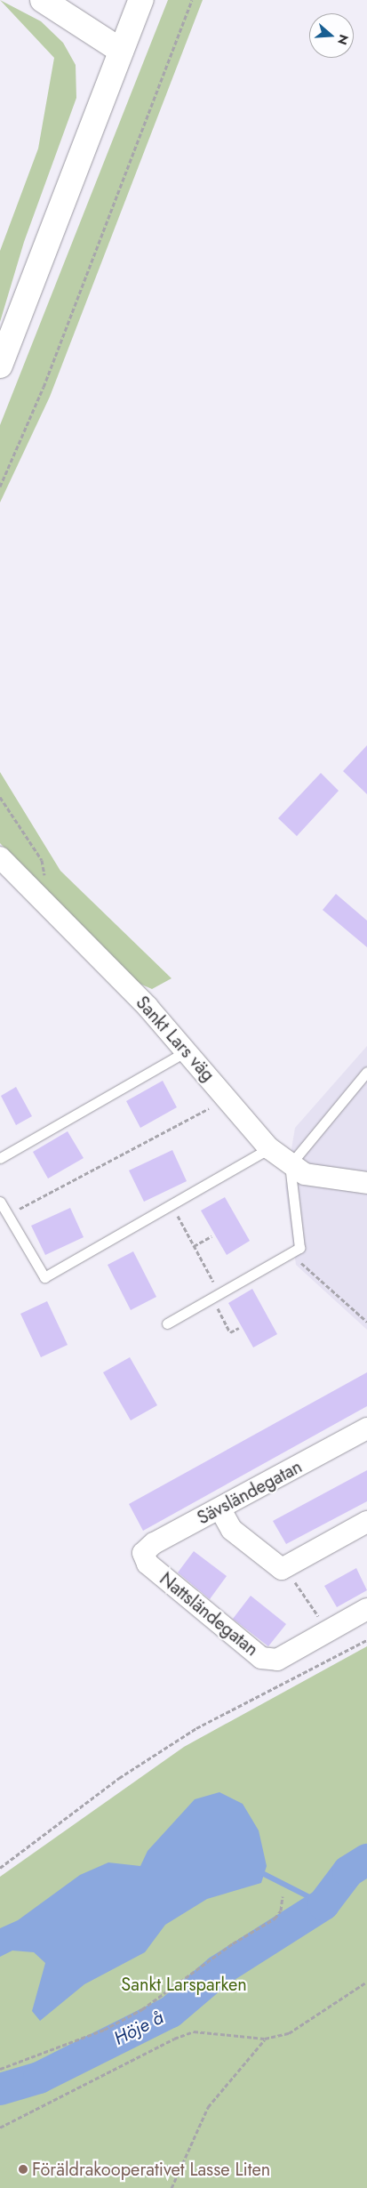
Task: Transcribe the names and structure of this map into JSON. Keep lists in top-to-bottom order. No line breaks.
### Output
{"streets":{"street":["Sankt Lars väg","Sävsländegatan","Nattsländegatan"]},"crossings":[["Sävsländegatan","Nattsländegatan"]],"water":["Höje å"],"parks":["Sankt Larsparken"],"places":["Föräldrakooperativet Lasse Liten"],"north":"right"}
